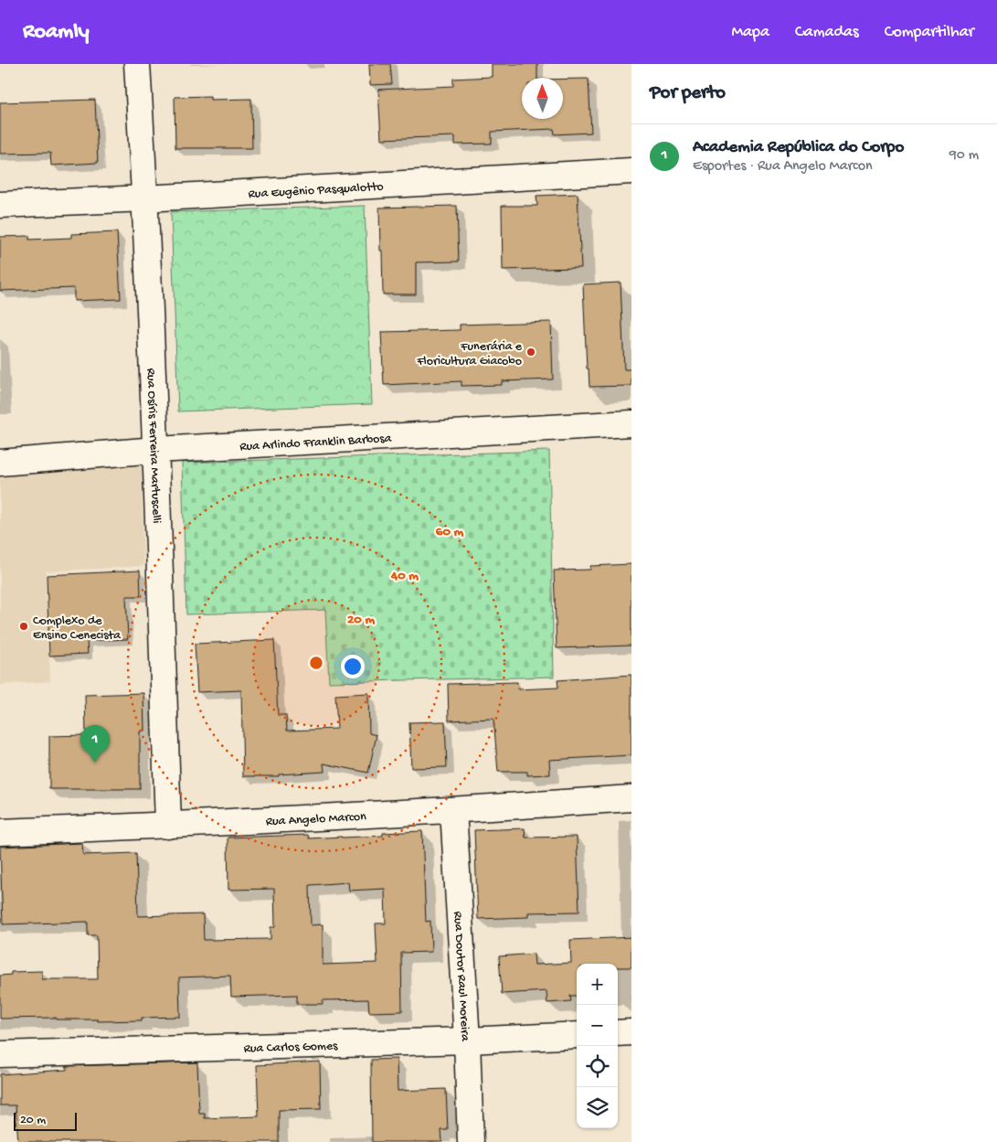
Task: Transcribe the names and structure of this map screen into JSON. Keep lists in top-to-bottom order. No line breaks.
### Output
{"streets":{"street":["Rua Eugênio Pasqualotto","Rua Arlindo Franklin Barbosa","Rua Osíris Ferreira Martuscelli","Rua Angelo Marcon","Rua Doutor Raul Moreira","Rua Carlos Gomes"]},"crossings":[["Rua Eugênio Pasqualotto","Rua Osíris Ferreira Martuscelli"],["Rua Arlindo Franklin Barbosa","Rua Osíris Ferreira Martuscelli"],["Rua Osíris Ferreira Martuscelli","Rua Angelo Marcon"],["Rua Angelo Marcon","Rua Doutor Raul Moreira"],["Rua Doutor Raul Moreira","Rua Carlos Gomes"]],"places":["Funerária e Floricultura Giacobo","Complexo de Ensino Cenecista"],"scale_bar":"20 m","north":"top","page":{"header":"Roamly","nav":["Mapa","Camadas","Compartilhar"],"heading":"Por perto","list":[{"mark":"1","name":"Academia República do Corpo","note":"Esportes · Rua Angelo Marcon","value":"90 m"}],"pins":"1","map_buttons":["+","−"],"scale":"20 m"},"rings":["60 m","40 m","20 m"]}
